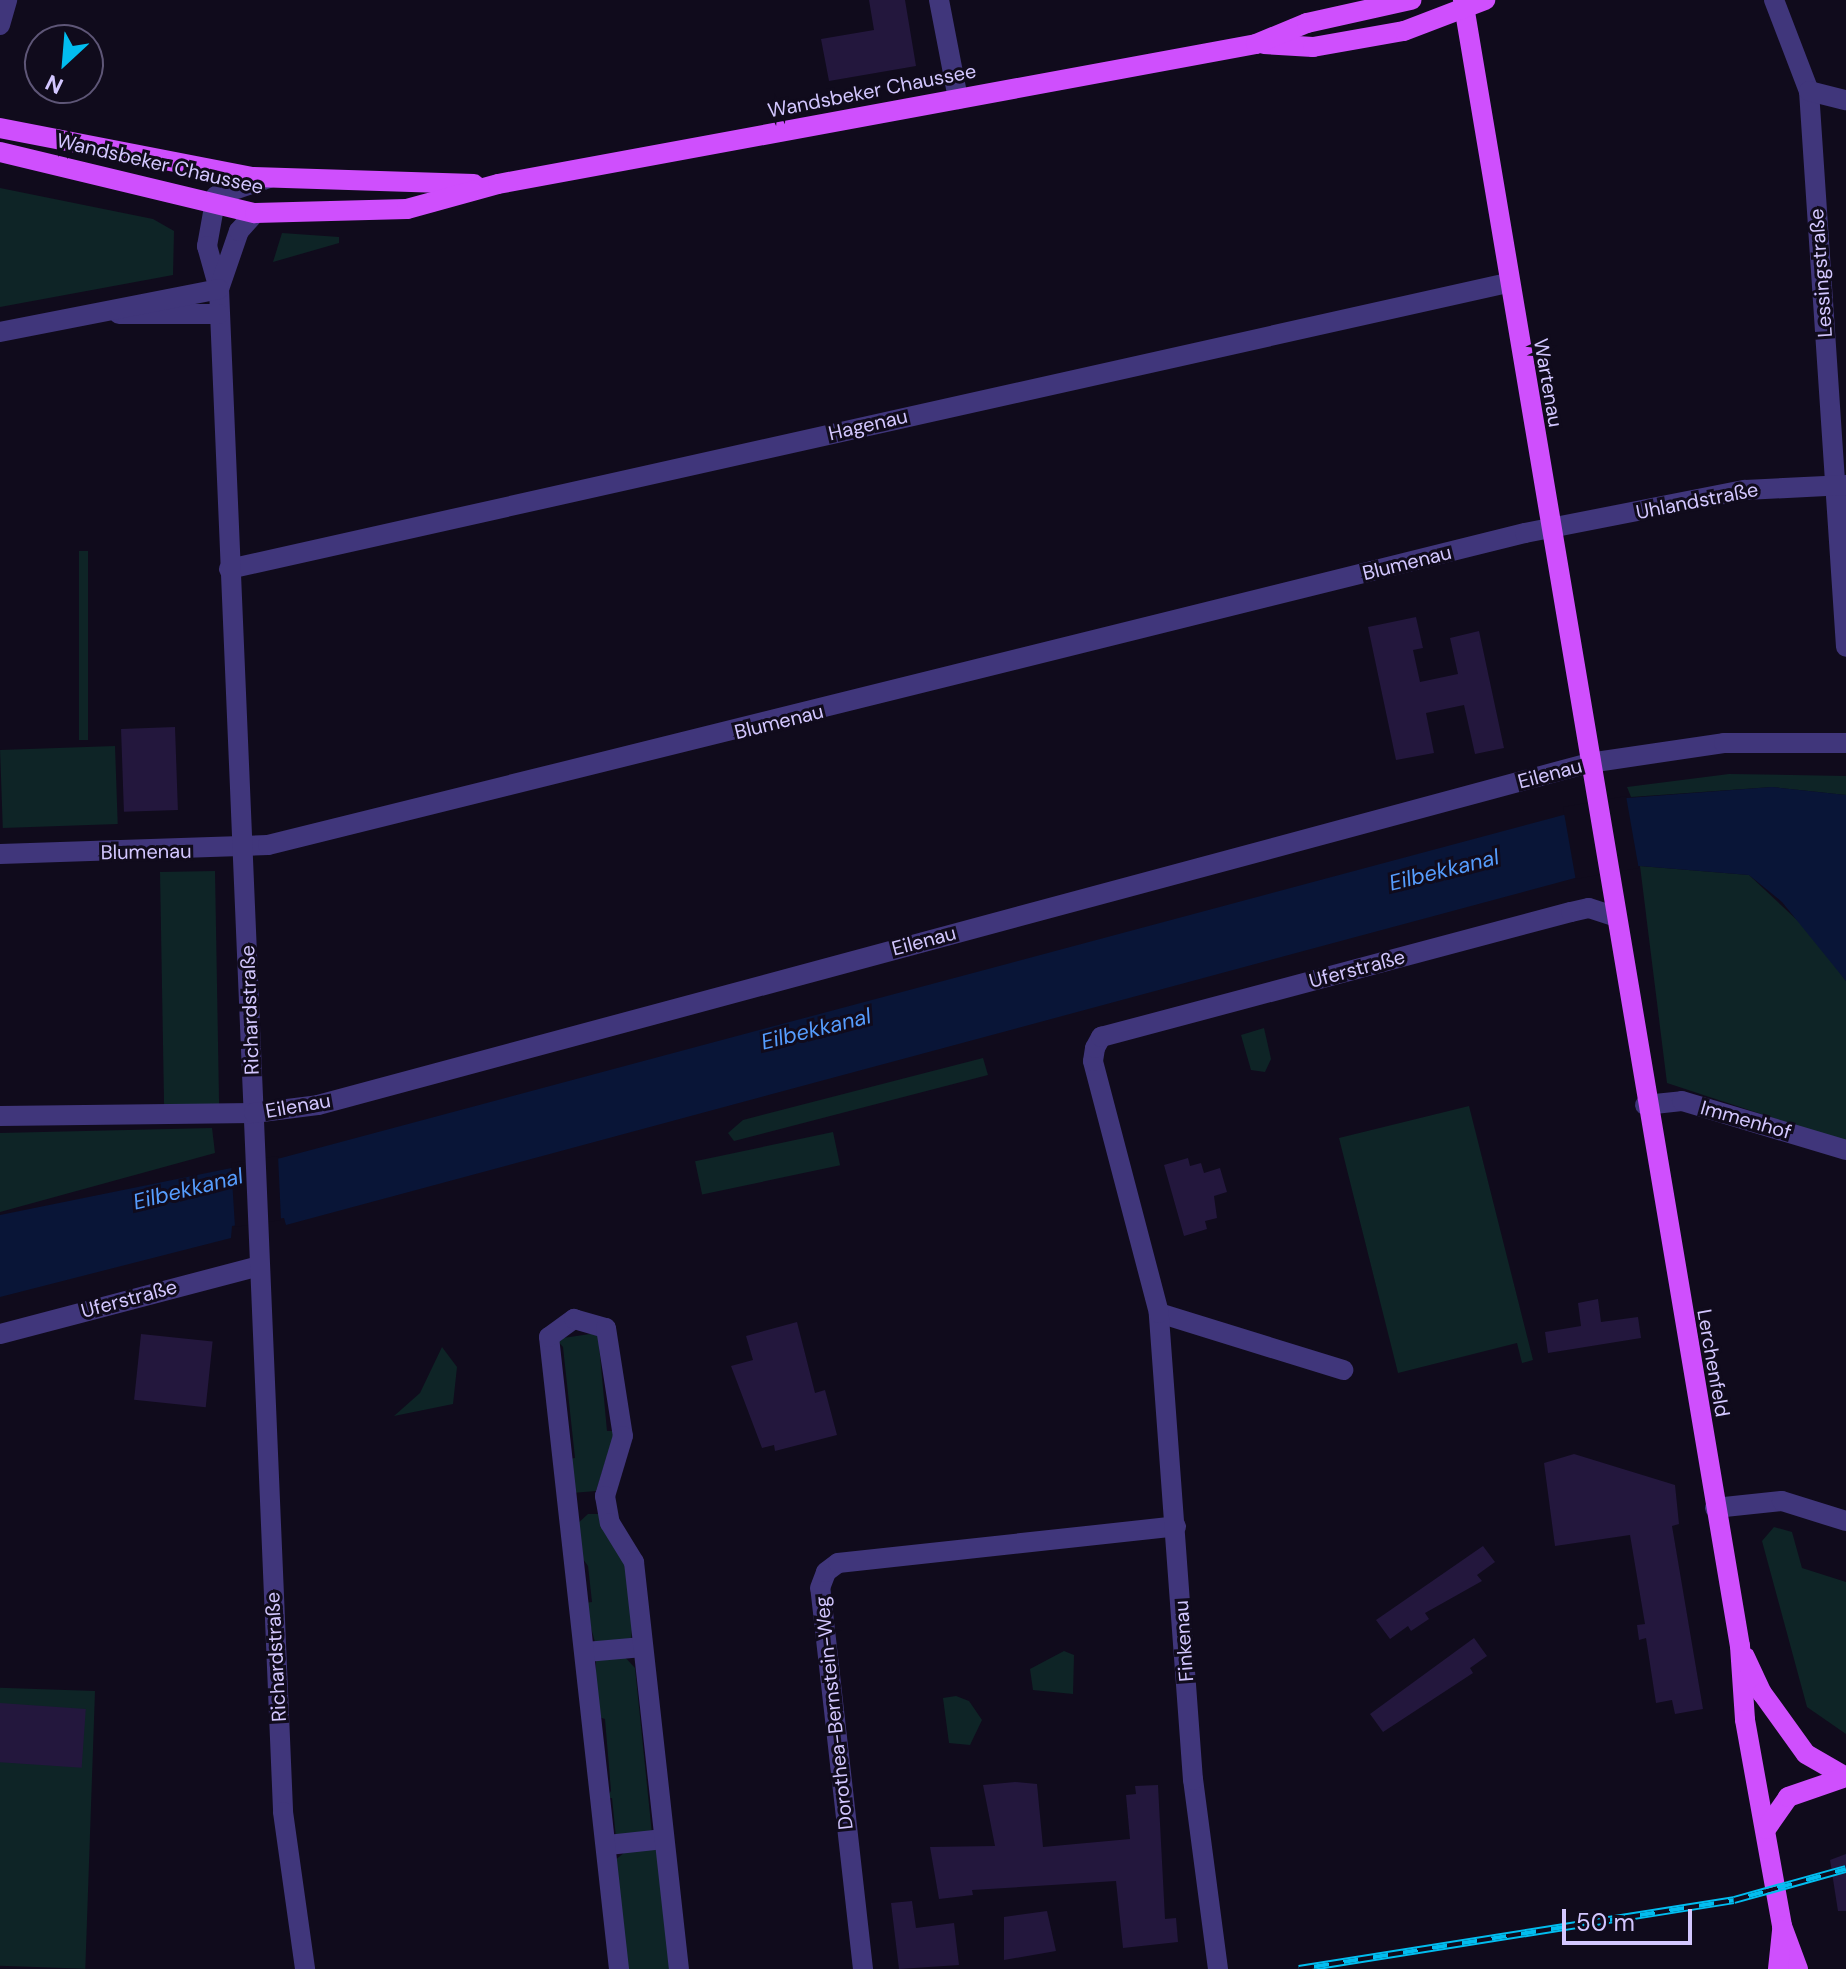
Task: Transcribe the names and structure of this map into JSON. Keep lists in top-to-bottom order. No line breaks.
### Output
{"streets":{"main road":["Wandsbeker Chaussee","Wartenau","Lerchenfeld"],"street":["Lessingstraße","Hagenau","Uhlandstraße","Blumenau","Eilenau","Uferstraße","Richardstraße","Immenhof","Finkenau","Dorothea-Bernstein-Weg"]},"crossings":[["Wandsbeker Chaussee","Wartenau"],["Wandsbeker Chaussee","Richardstraße"],["Lessingstraße","Uhlandstraße"],["Wartenau","Hagenau"],["Wartenau","Uhlandstraße"],["Wartenau","Blumenau"],["Wartenau","Eilenau"],["Wartenau","Lerchenfeld"],["Hagenau","Richardstraße"],["Uhlandstraße","Blumenau"],["Blumenau","Richardstraße"],["Eilenau","Richardstraße"],["Eilenau","Lerchenfeld"],["Uferstraße","Richardstraße"],["Uferstraße","Lerchenfeld"],["Uferstraße","Finkenau"],["Immenhof","Lerchenfeld"],["Finkenau","Dorothea-Bernstein-Weg"]],"water":["Eilbekkanal"],"scale_bar":"50 m","north":"bottom left"}
